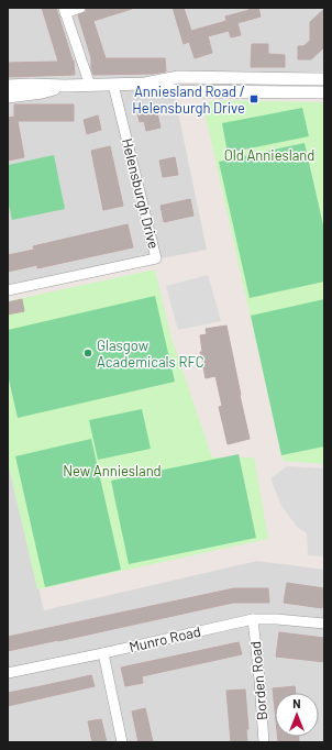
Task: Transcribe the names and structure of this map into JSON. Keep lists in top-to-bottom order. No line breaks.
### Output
{"streets":{"street":["Helensburgh Drive","Munro Road","Borden Road"]},"crossings":[["Munro Road","Borden Road"]],"parks":["Old Anniesland","New Anniesland"],"places":{"transit":["Anniesland Road / Helensburgh Drive"],"other":["Glasgow Academicals RFC"]},"north":"top"}
